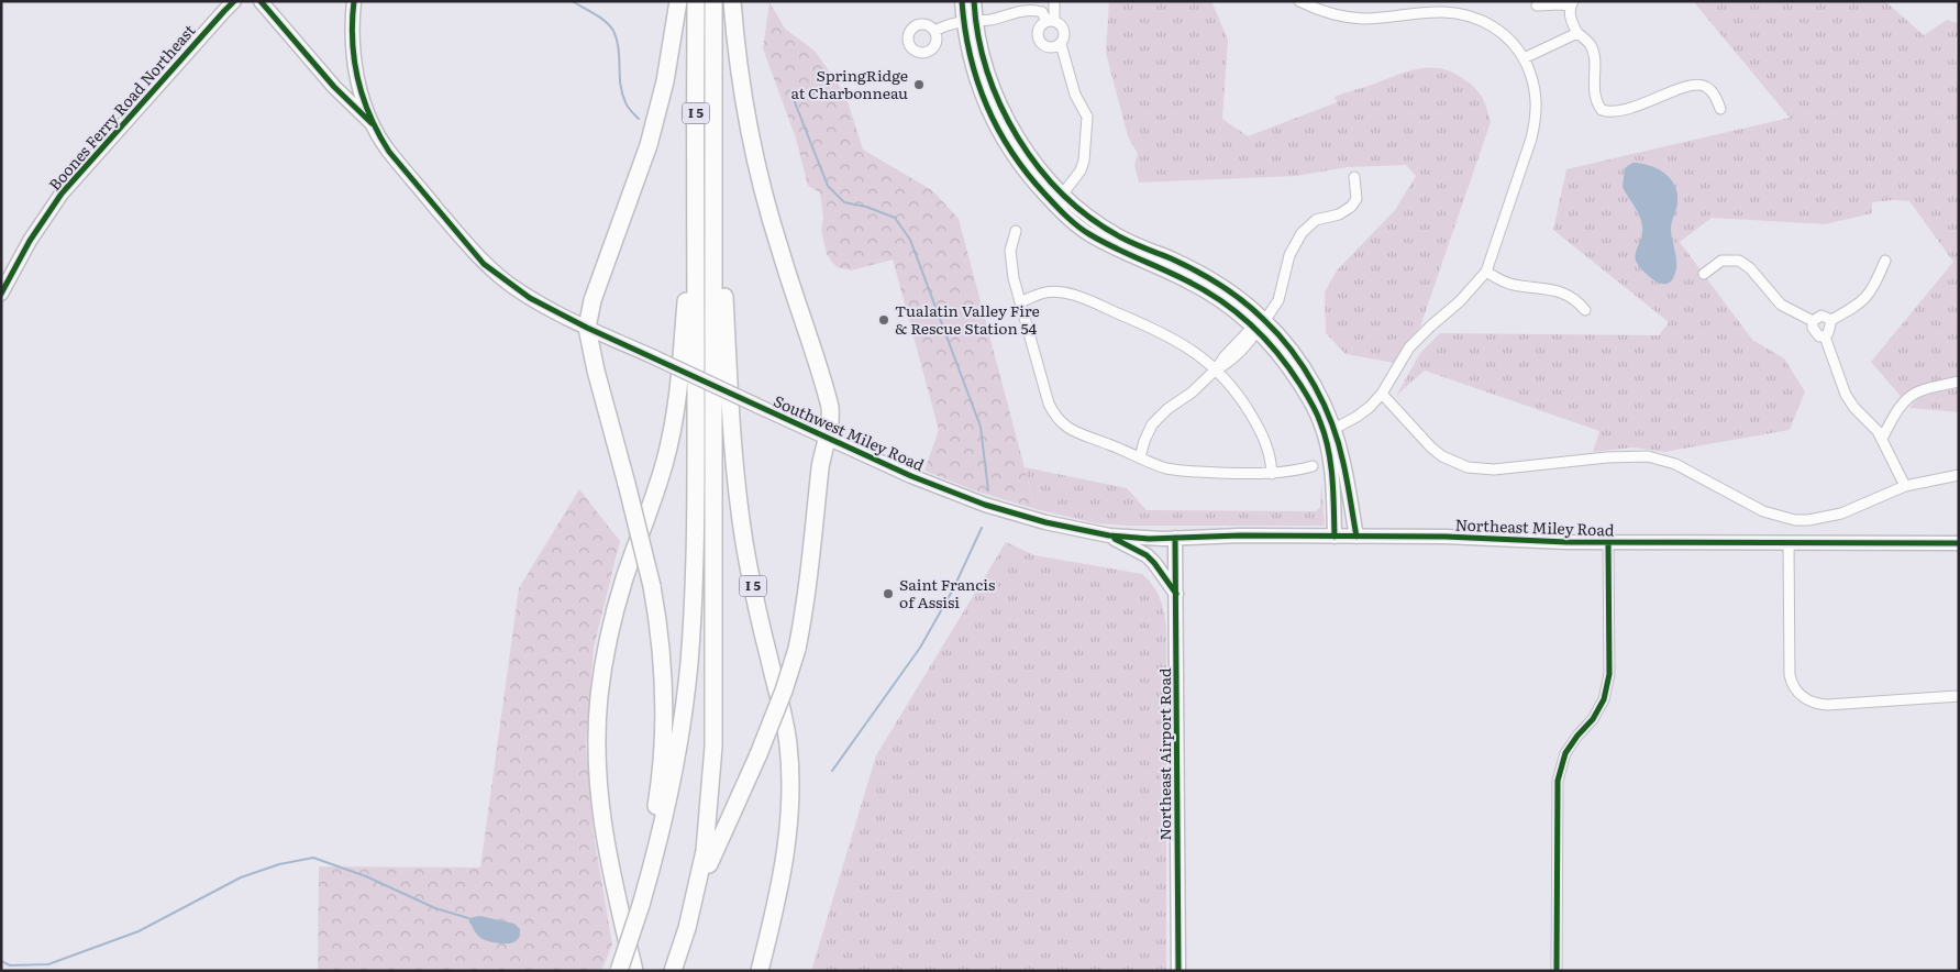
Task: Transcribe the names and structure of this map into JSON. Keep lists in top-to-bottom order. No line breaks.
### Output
{"streets":{"highway":["I 5"],"street":["Boones Ferry Road Northeast","Southwest Miley Road","Northeast Miley Road","Northeast Airport Road"]},"crossings":[["I 5","Southwest Miley Road"],["Southwest Miley Road","Northeast Miley Road"],["Northeast Miley Road","Northeast Airport Road"]],"places":["SpringRidge at Charbonneau","Tualatin Valley Fire & Rescue Station 54","Saint Francis of Assisi"]}
